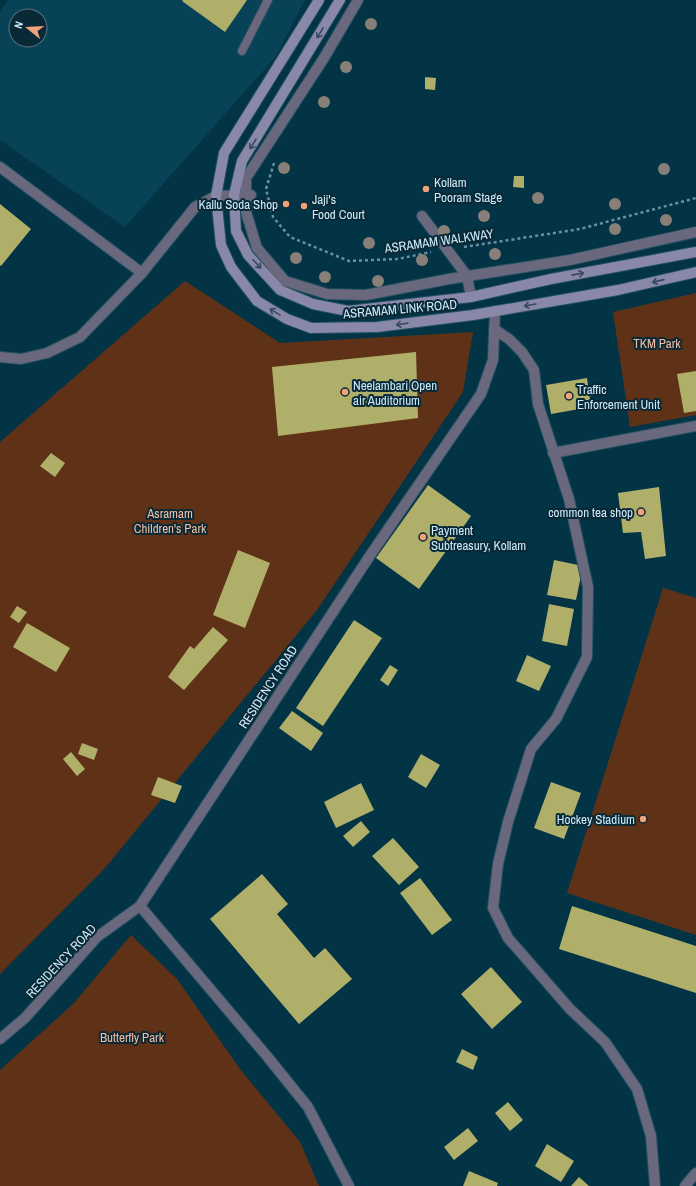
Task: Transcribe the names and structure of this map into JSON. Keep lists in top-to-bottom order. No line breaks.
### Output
{"streets":{"main road":["ASRAMAM LINK ROAD"],"street":["RESIDENCY ROAD"],"path":["ASRAMAM WALKWAY"]},"crossings":[["ASRAMAM LINK ROAD","RESIDENCY ROAD"]],"parks":["TKM Park","Asramam Children's Park","Butterfly Park"],"places":["Kollam Pooram Stage","Kallu Soda Shop","Jaji's Food Court","Neelambari Open air Auditorium","Traffic Enforcement Unit","common tea shop","Payment Subtreasury, Kollam","Hockey Stadium"],"north":"left"}
